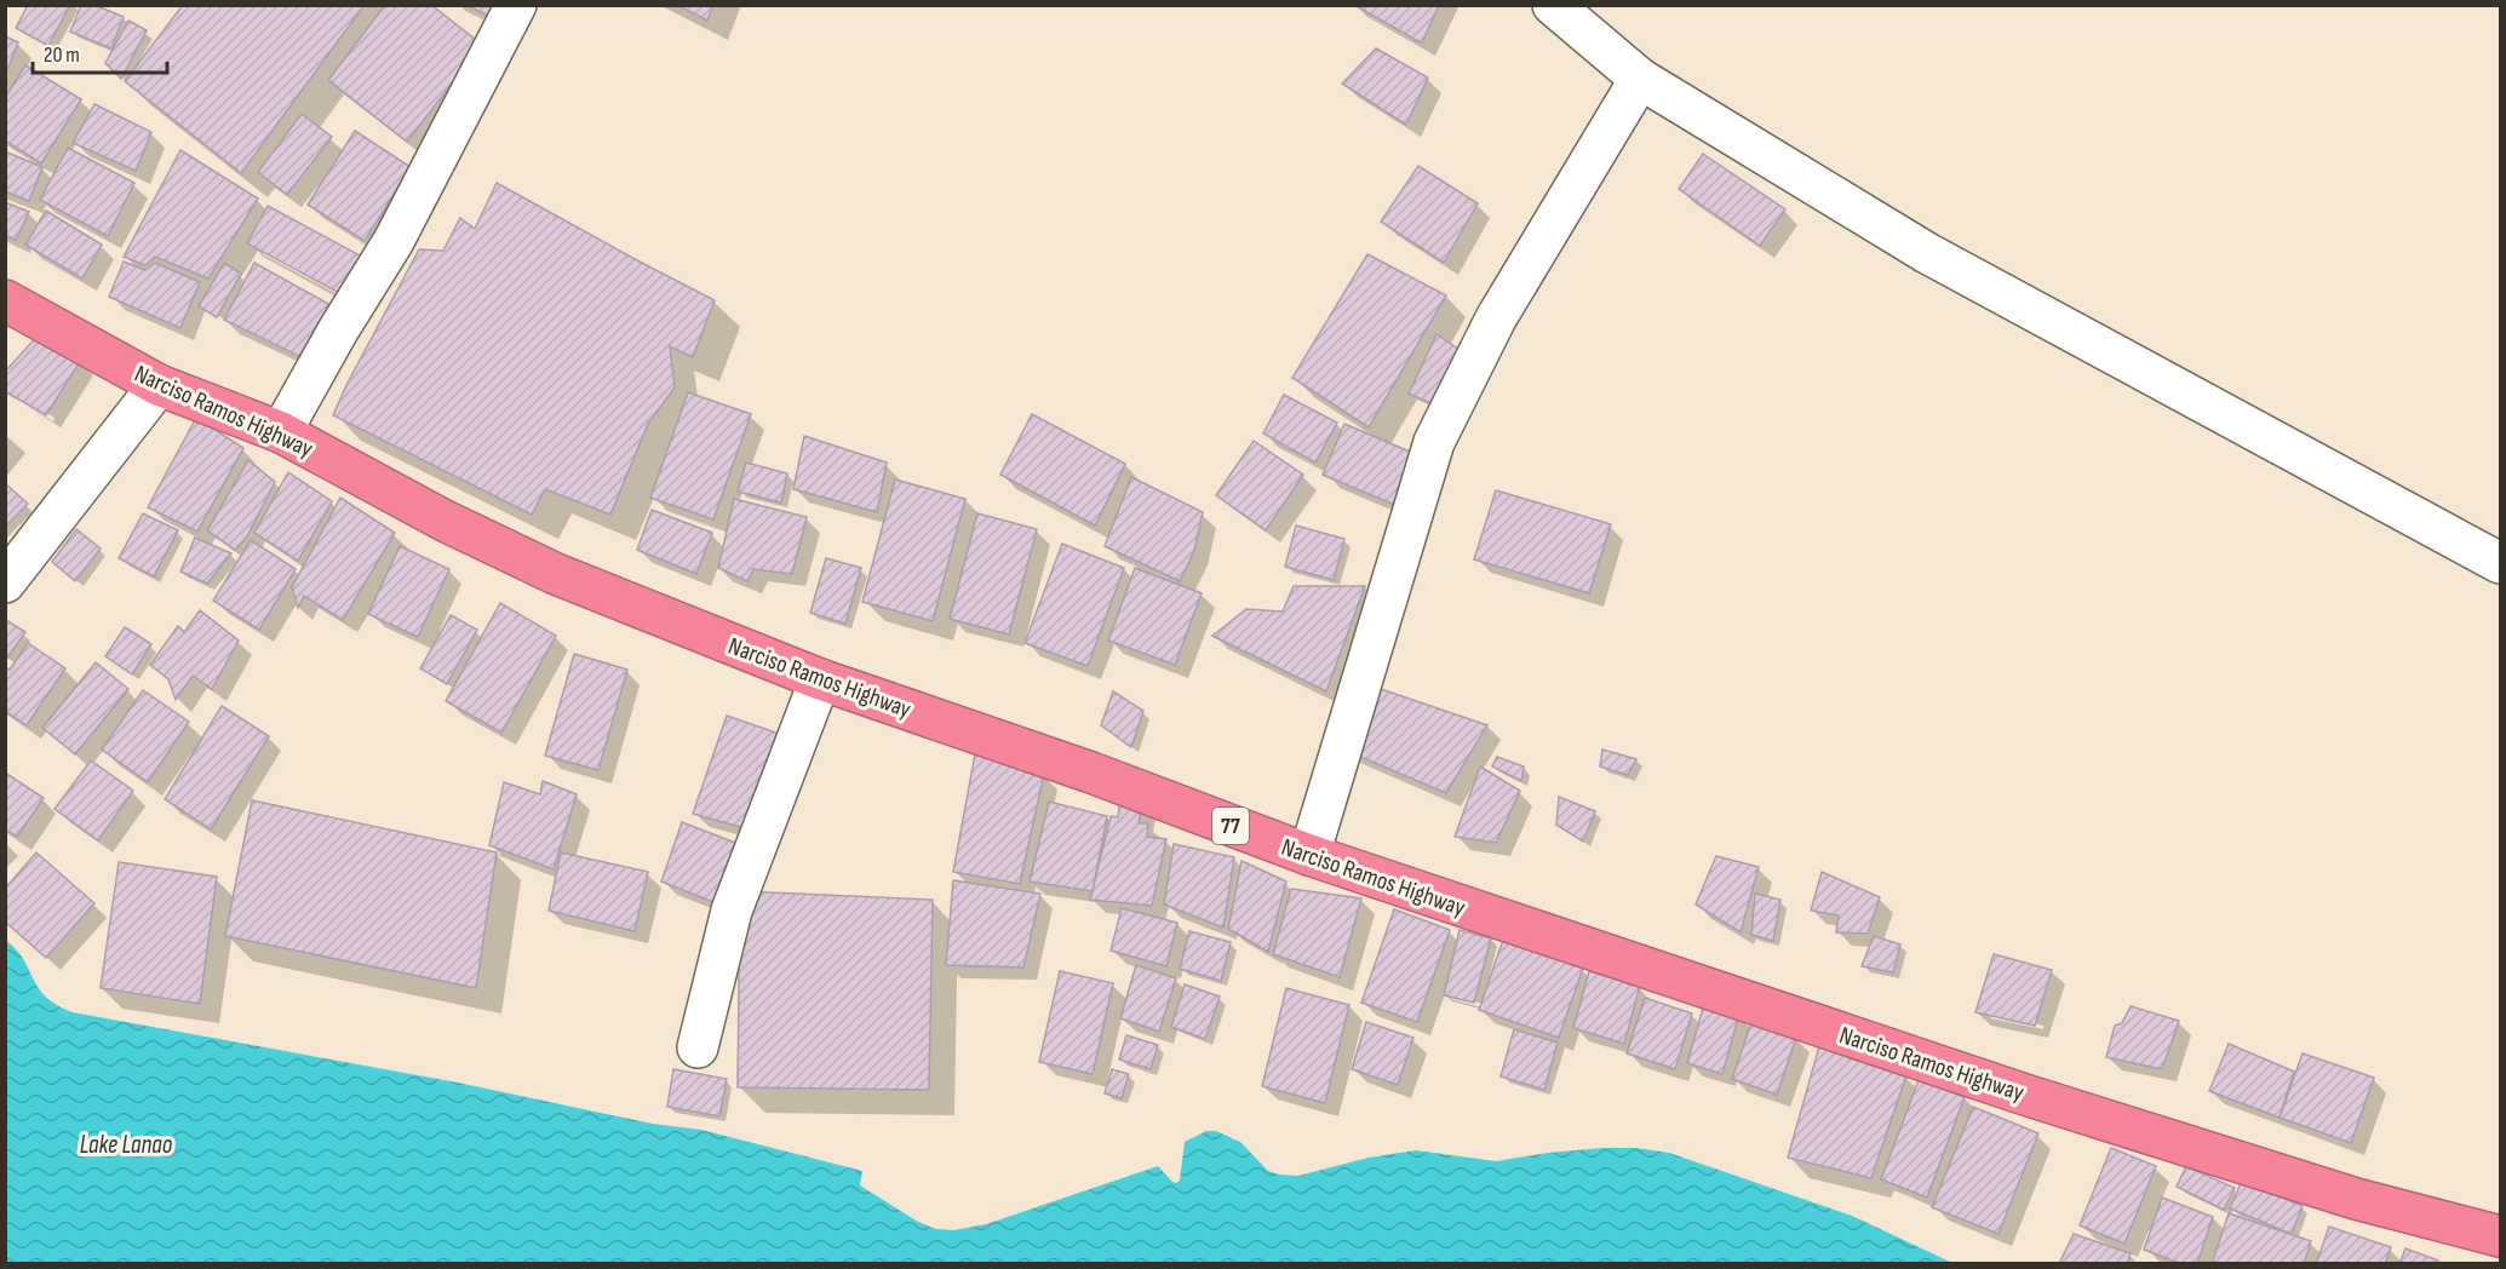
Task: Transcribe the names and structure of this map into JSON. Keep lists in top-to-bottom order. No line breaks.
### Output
{"streets":{"highway":["Narciso Ramos Highway","77"]},"water":["Lake Lanao"],"scale_bar":"20 m"}
